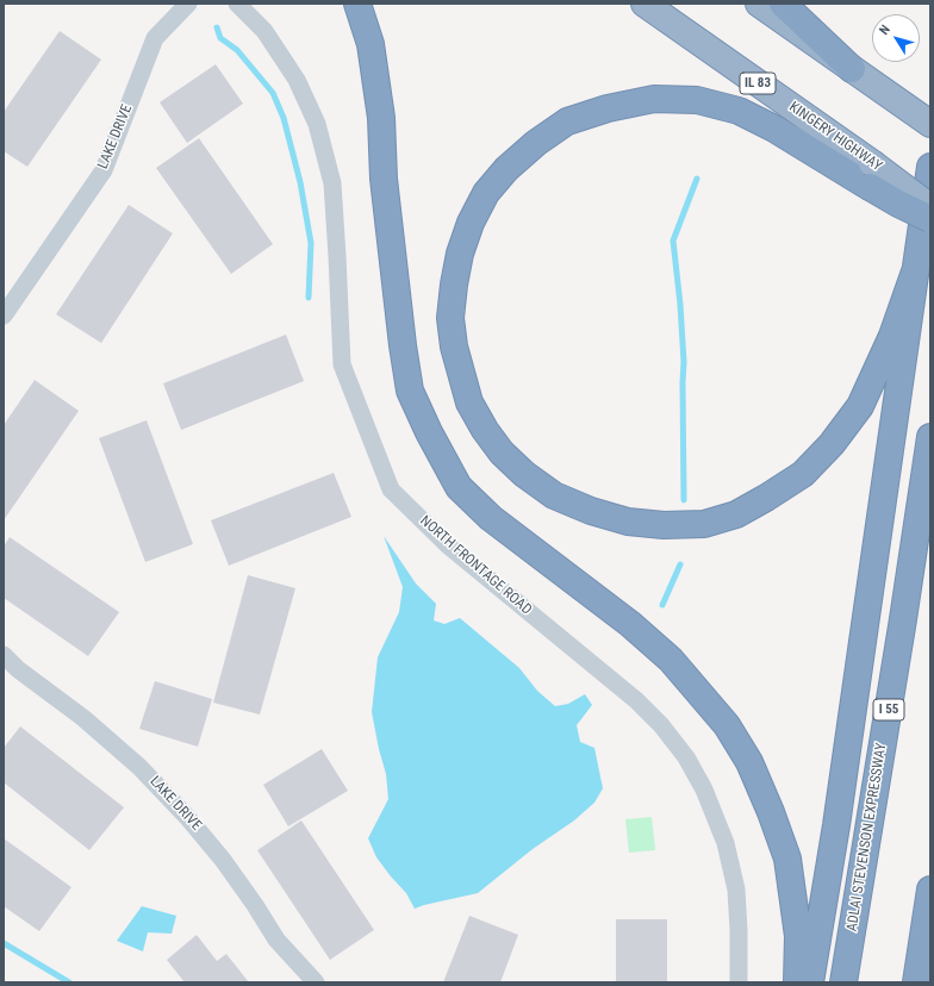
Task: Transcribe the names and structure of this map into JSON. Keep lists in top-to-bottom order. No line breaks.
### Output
{"streets":{"highway":["IL 83","KINGERY HIGHWAY","I 55","ADLAI STEVENSON EXPRESSWAY"],"street":["LAKE DRIVE","NORTH FRONTAGE ROAD"]},"north":"top left"}
